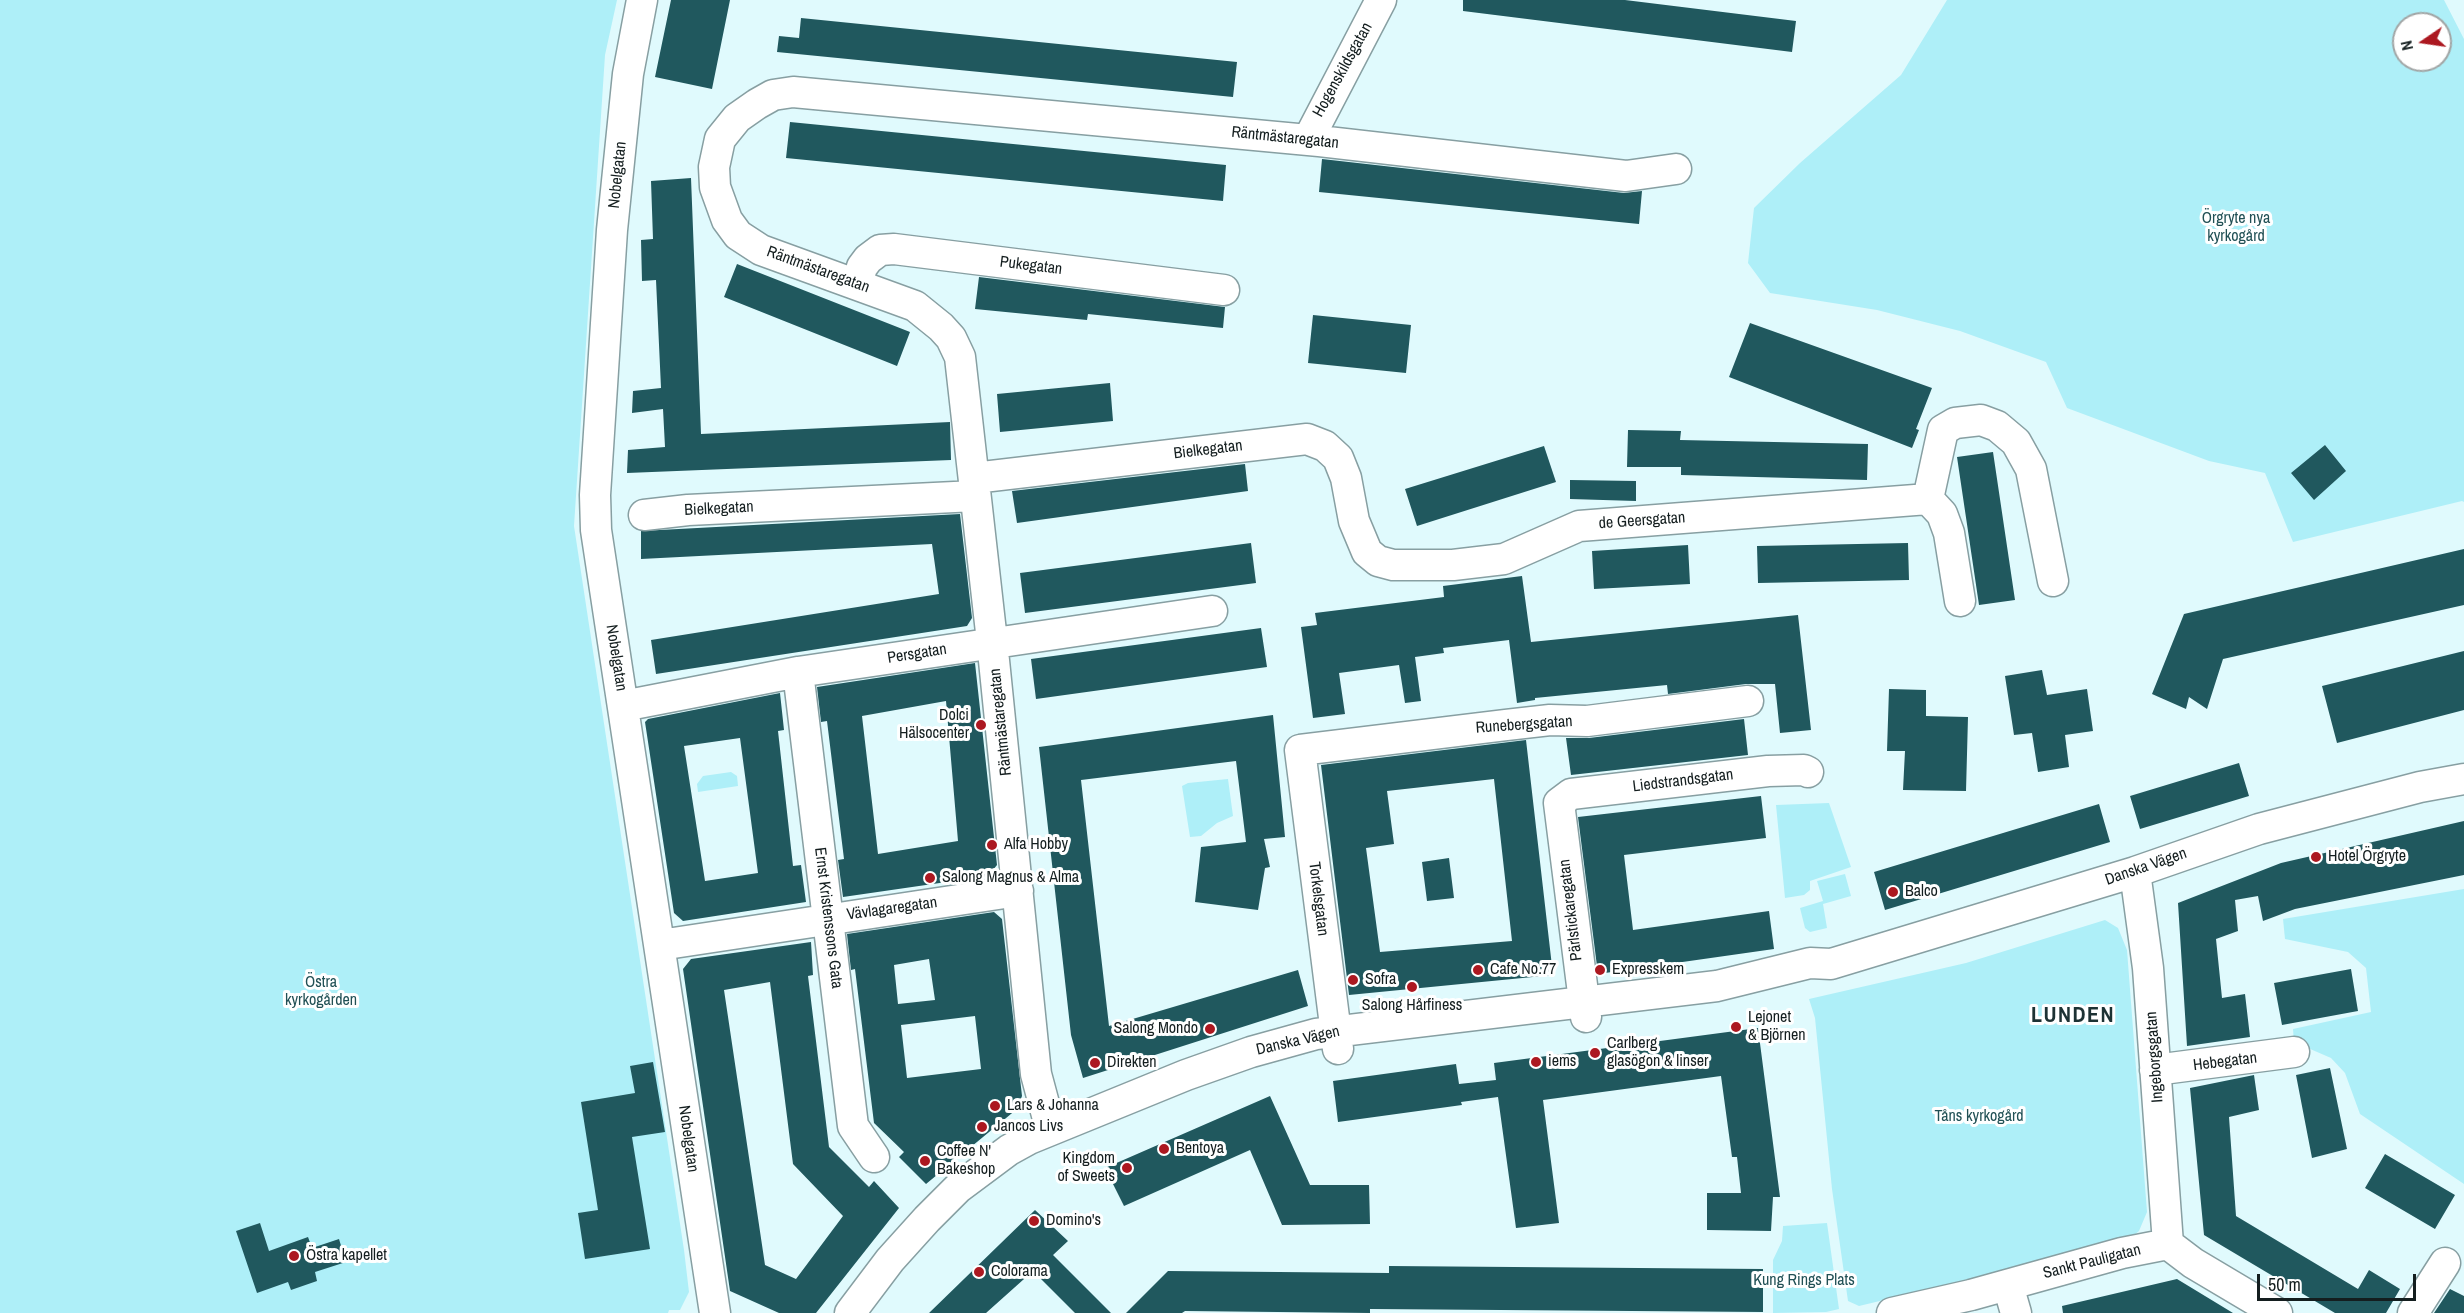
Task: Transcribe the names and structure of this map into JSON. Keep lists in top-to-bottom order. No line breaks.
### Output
{"streets":{"street":["Hogenskildsgatan","Räntmästaregatan","Nobelgatan","Pukegatan","Bielkegatan","de Geersgatan","Persgatan","Runebergsgatan","Liedstrandsgatan","Danska Vägen","Torkelsgatan","Vävlagaregatan","Pärlstickaregatan","Ernst Kristenssons Gata","Ingeborgsgatan","Hebegatan","Sankt Pauligatan"]},"crossings":[["Hogenskildsgatan","Räntmästaregatan"],["Räntmästaregatan","Pukegatan"],["Räntmästaregatan","Bielkegatan"],["Räntmästaregatan","Persgatan"],["Räntmästaregatan","Danska Vägen"],["Räntmästaregatan","Vävlagaregatan"],["Nobelgatan","Persgatan"],["Nobelgatan","Vävlagaregatan"],["Bielkegatan","de Geersgatan"],["Persgatan","Ernst Kristenssons Gata"],["Runebergsgatan","Torkelsgatan"],["Liedstrandsgatan","Pärlstickaregatan"],["Danska Vägen","Torkelsgatan"],["Danska Vägen","Pärlstickaregatan"],["Danska Vägen","Ingeborgsgatan"],["Vävlagaregatan","Ernst Kristenssons Gata"],["Ingeborgsgatan","Hebegatan"],["Ingeborgsgatan","Sankt Pauligatan"]],"districts":["LUNDEN"],"parks":["Örgryte nya kyrkogård","Östra kyrkogården","Tåns kyrkogård","Kung Rings Plats"],"places":["Dolci Hälsocenter","Alfa Hobby","Hotel Örgryte","Salong Magnus & Alma","Balco","Cafe No.77","Expresskem","Sofra","Salong Hårfiness","Lejonet & Björnen","Salong Mondo","Carlberg glasögon & linser","iems","Direkten","Lars & Johanna","Jancos Livs","Bentoya","Coffee N' Bakeshop","Kingdom of Sweets","Domino's","Östra kapellet","Colorama"],"scale_bar":"50 m","north":"left"}
